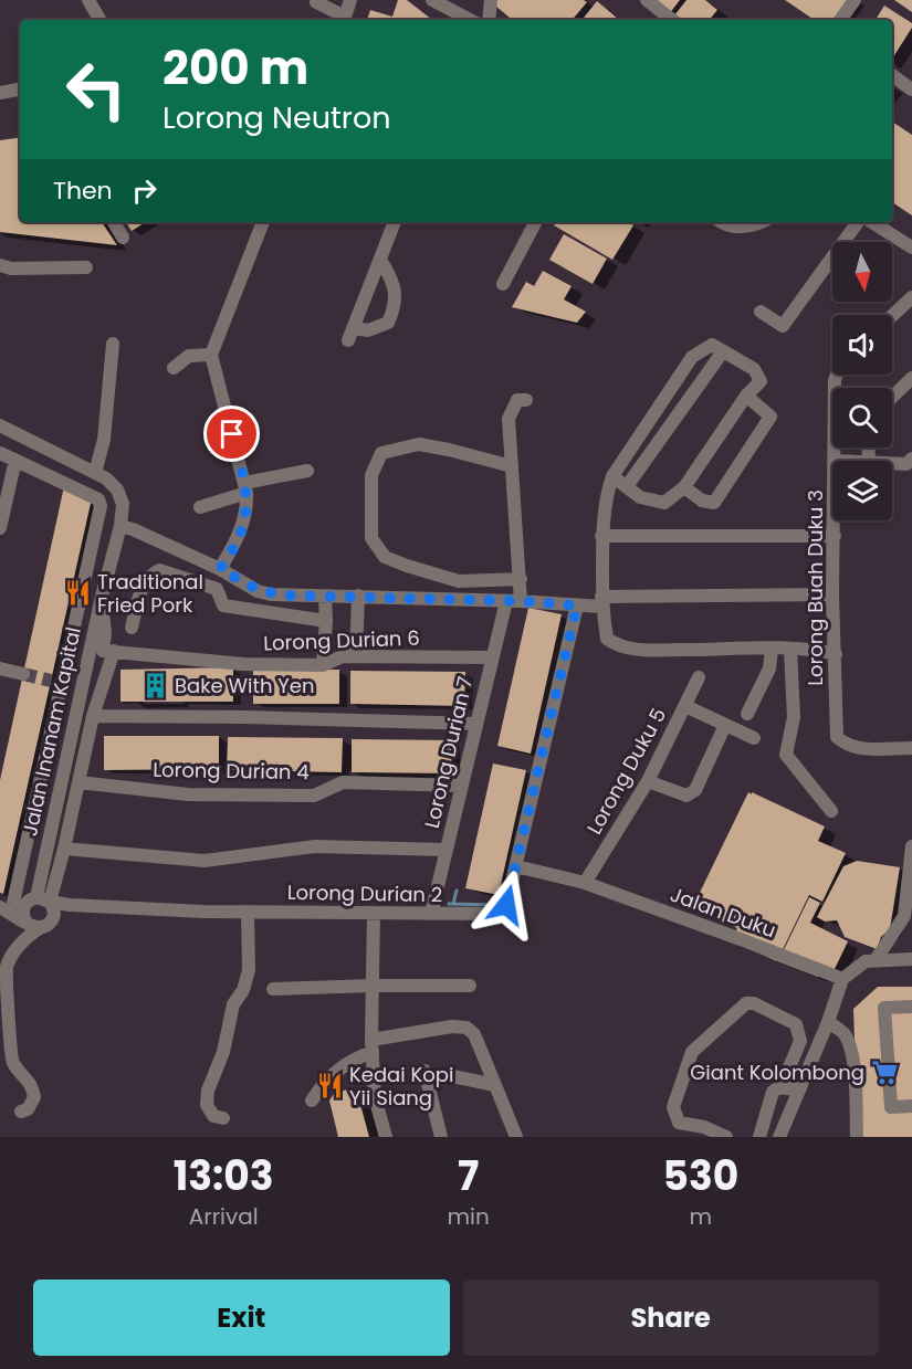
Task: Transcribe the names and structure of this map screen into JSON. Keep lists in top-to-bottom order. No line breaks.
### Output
{"streets":{"street":["Lorong Buah Duku 3","Lorong Durian 6","Jalan Inanam Kapital","Lorong Durian 7","Lorong Durian 4","Lorong Duku 5","Lorong Durian 2","Jalan Duku"]},"crossings":[["Lorong Durian 6","Lorong Durian 7"],["Jalan Inanam Kapital","Lorong Durian 2"],["Lorong Durian 7","Lorong Durian 4"],["Lorong Durian 7","Lorong Durian 2"],["Lorong Duku 5","Jalan Duku"],["Lorong Durian 2","Jalan Duku"]],"places":{"restaurant":["Traditional Fried Pork","Kedai Kopi Yii Siang"],"building":["Bake With Yen"],"supermarket":["Giant Kolombong"]},"north":"bottom","page":{"turn":["200 m","Lorong Neutron"],"then":"Then","eta":["13:03","Arrival","7","min","530","m"],"buttons":["Exit","Share"]}}
